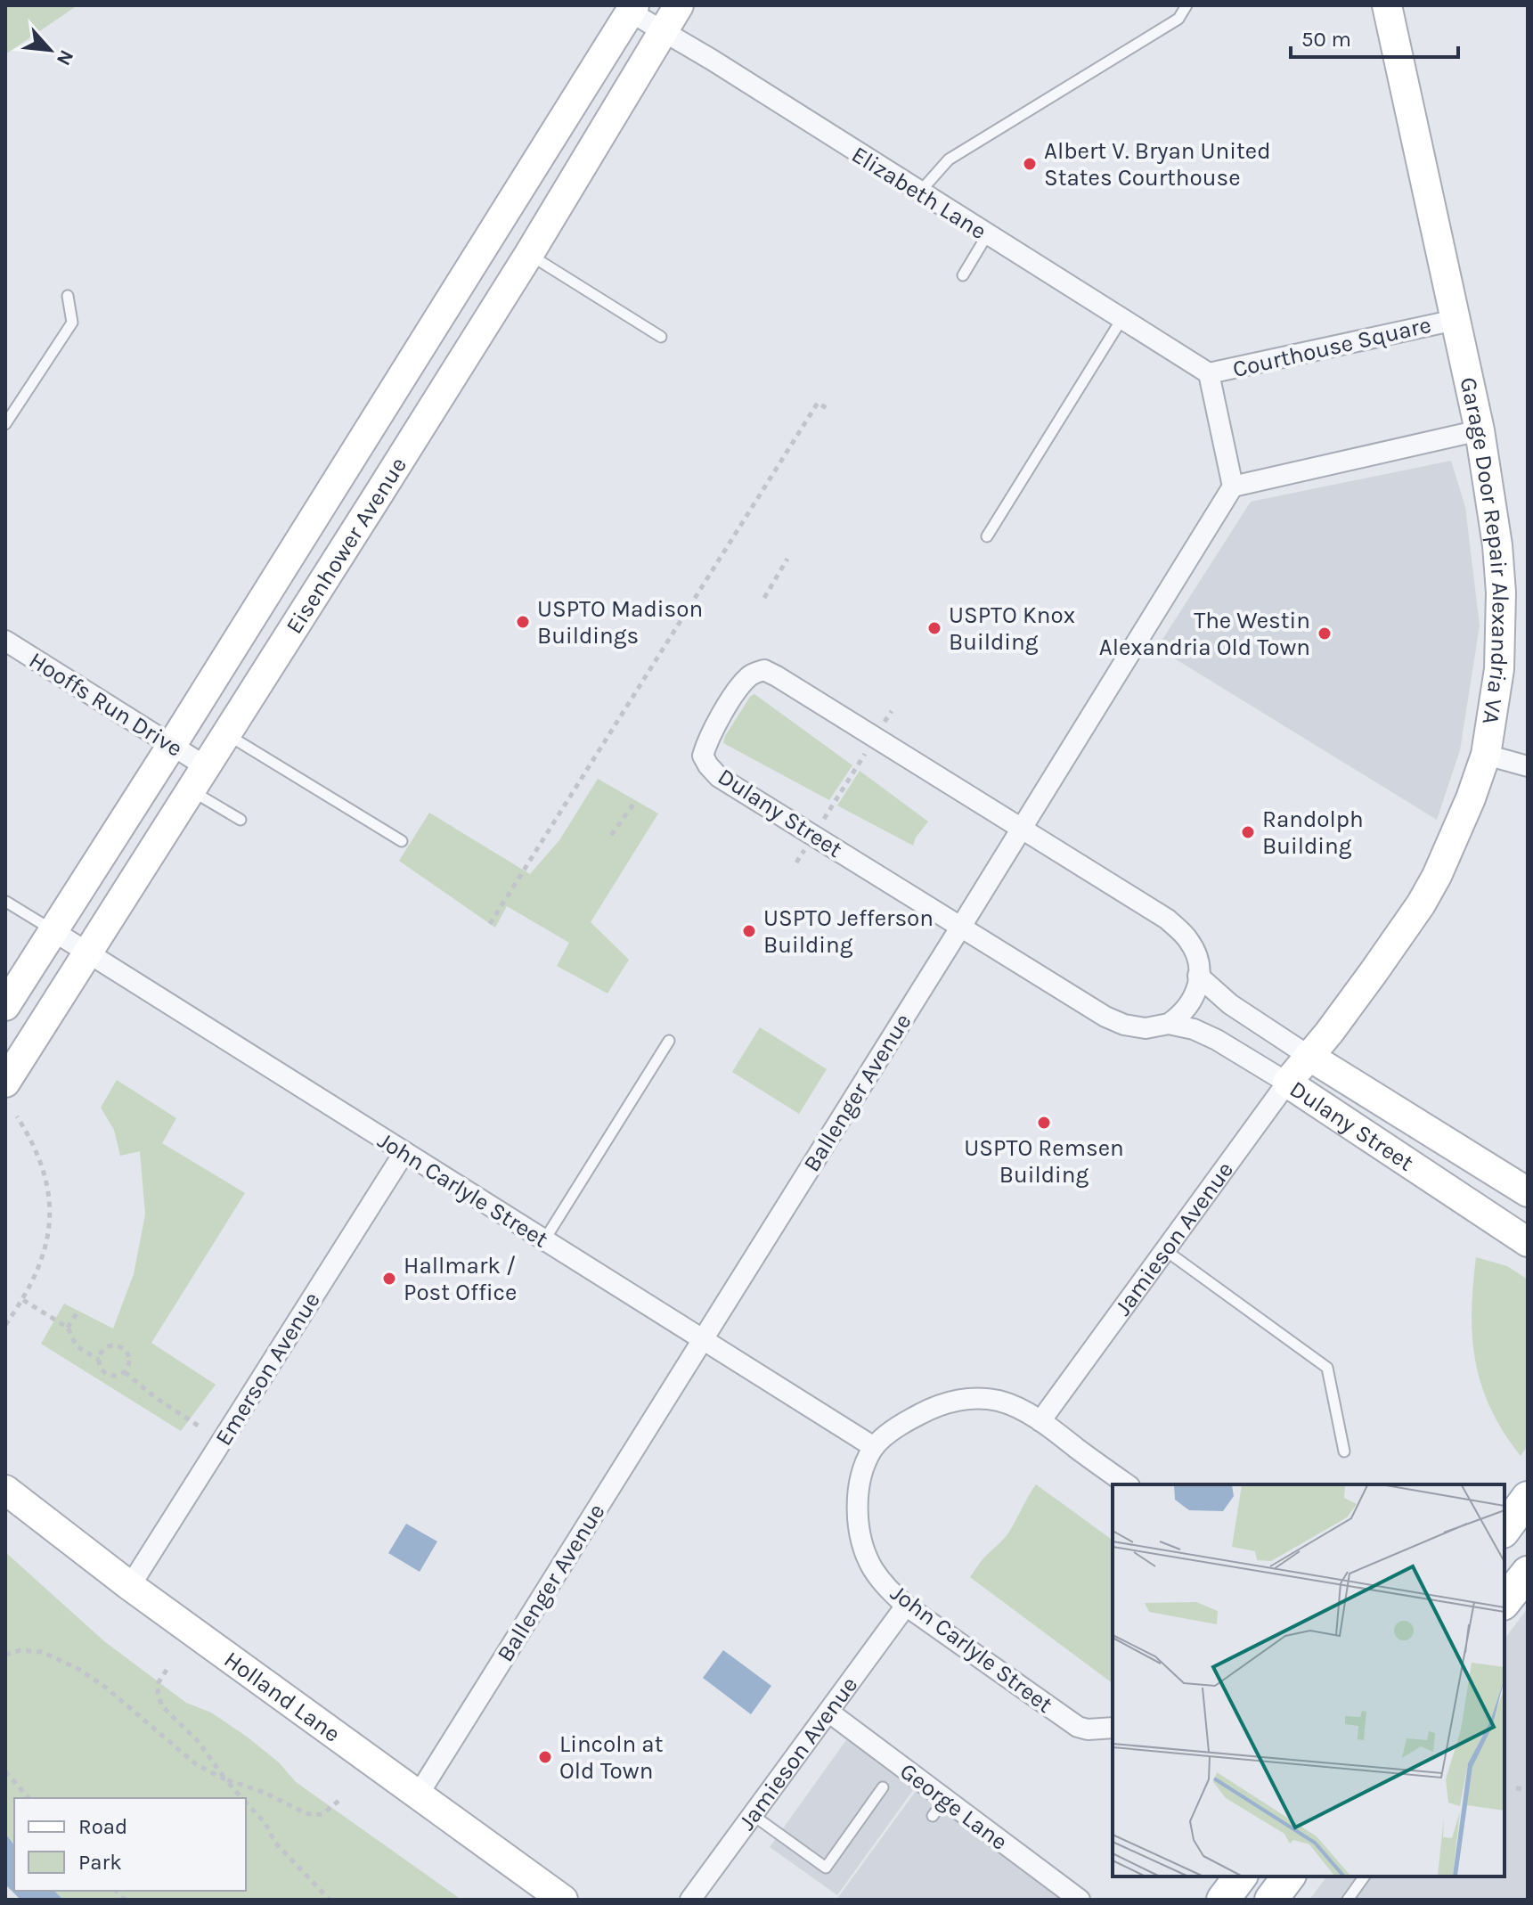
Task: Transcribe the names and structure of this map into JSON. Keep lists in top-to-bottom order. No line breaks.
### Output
{"streets":{"main road":["Eisenhower Avenue","Garage Door Repair Alexandria VA","Dulany Street","Jamieson Avenue","Holland Lane"],"street":["Elizabeth Lane","Courthouse Square","Hooffs Run Drive","Ballenger Avenue","John Carlyle Street","Emerson Avenue","George Lane"]},"crossings":[["Elizabeth Lane","Courthouse Square"],["Elizabeth Lane","Eisenhower Avenue"],["Courthouse Square","Garage Door Repair Alexandria VA"],["Eisenhower Avenue","Hooffs Run Drive"],["Eisenhower Avenue","John Carlyle Street"],["Garage Door Repair Alexandria VA","Dulany Street"],["Garage Door Repair Alexandria VA","Jamieson Avenue"],["Dulany Street","Ballenger Avenue"],["Dulany Street","Jamieson Avenue"],["Ballenger Avenue","John Carlyle Street"],["Ballenger Avenue","Holland Lane"],["John Carlyle Street","Jamieson Avenue"],["John Carlyle Street","Emerson Avenue"],["Jamieson Avenue","George Lane"],["Emerson Avenue","Holland Lane"]],"places":["Albert V. Bryan United States Courthouse","USPTO Madison Buildings","USPTO Knox Building","The Westin Alexandria Old Town","Randolph Building","USPTO Jefferson Building","USPTO Remsen Building","Hallmark / Post Office","Lincoln at Old Town"],"legend":["Road","Park"],"scale_bar":"50 m","north":"bottom right"}
